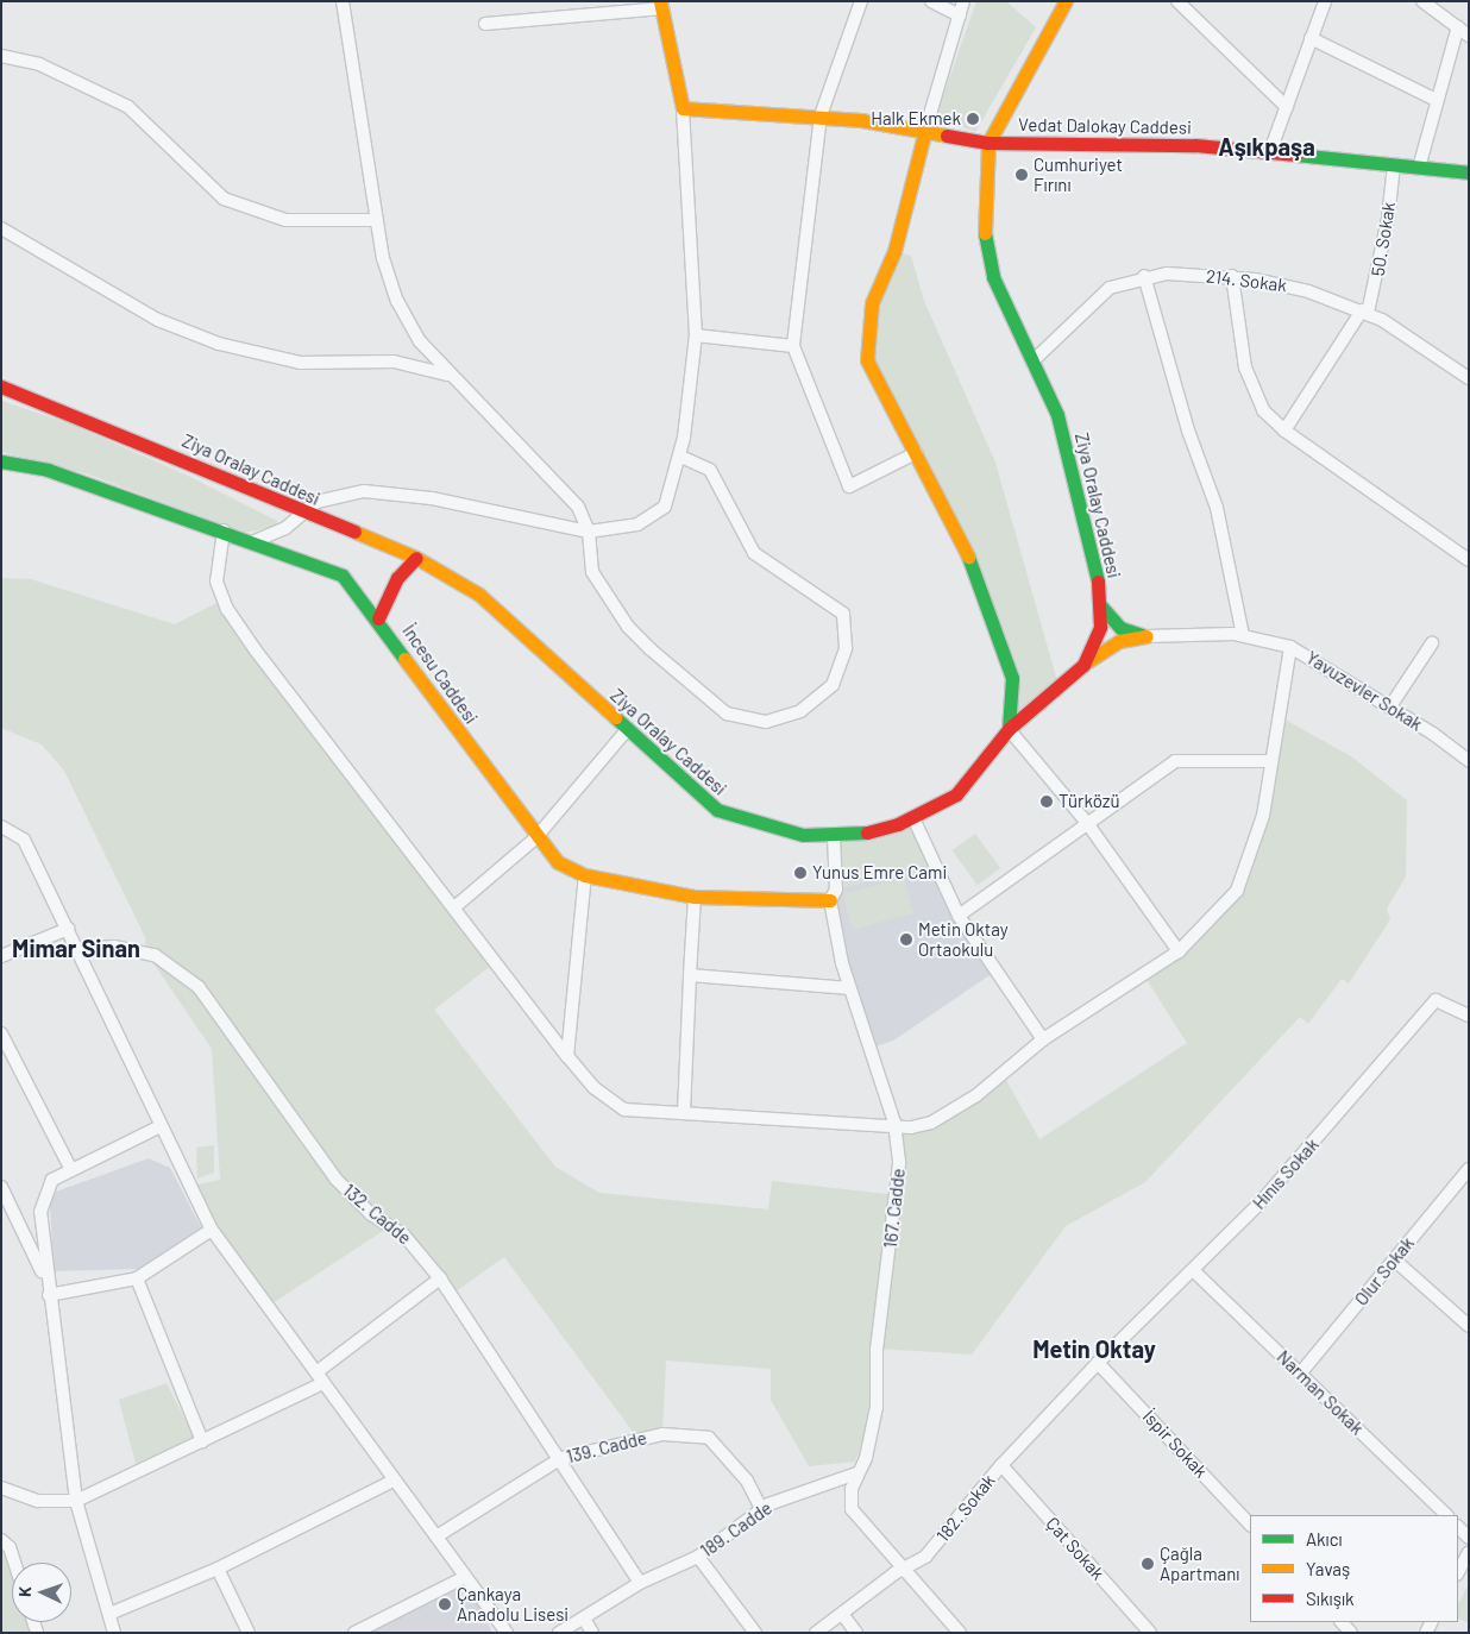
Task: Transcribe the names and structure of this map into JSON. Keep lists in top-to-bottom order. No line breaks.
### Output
{"streets":{"main road":["Vedat Dalokay Caddesi","Ziya Oralay Caddesi","İncesu Caddesi"],"street":["50. Sokak","214. Sokak","Yavuzevler Sokak","Hınıs Sokak","167. Cadde","132. Cadde","Olur Sokak","Narman Sokak","İspir Sokak","139. Cadde","182. Sokak","189. Cadde","Çat Sokak"]},"crossings":[["Vedat Dalokay Caddesi","50. Sokak"],["Vedat Dalokay Caddesi","Ziya Oralay Caddesi"],["50. Sokak","214. Sokak"],["214. Sokak","Ziya Oralay Caddesi"],["Ziya Oralay Caddesi","167. Cadde"],["İncesu Caddesi","167. Cadde"],["Hınıs Sokak","Narman Sokak"],["Hınıs Sokak","İspir Sokak"],["Hınıs Sokak","182. Sokak"],["167. Cadde","182. Sokak"],["167. Cadde","189. Cadde"],["132. Cadde","139. Cadde"],["132. Cadde","189. Cadde"],["Olur Sokak","Narman Sokak"],["İspir Sokak","182. Sokak"],["139. Cadde","189. Cadde"],["182. Sokak","Çat Sokak"]],"districts":["Aşıkpaşa","Mimar Sinan","Metin Oktay"],"places":["Halk Ekmek","Cumhuriyet Fırını","Türközü","Yunus Emre Cami","Metin Oktay Ortaokulu","Çağla Apartmanı","Çankaya Anadolu Lisesi"],"legend":["Akıcı","Yavaş","Sıkışık"],"north":"left"}
